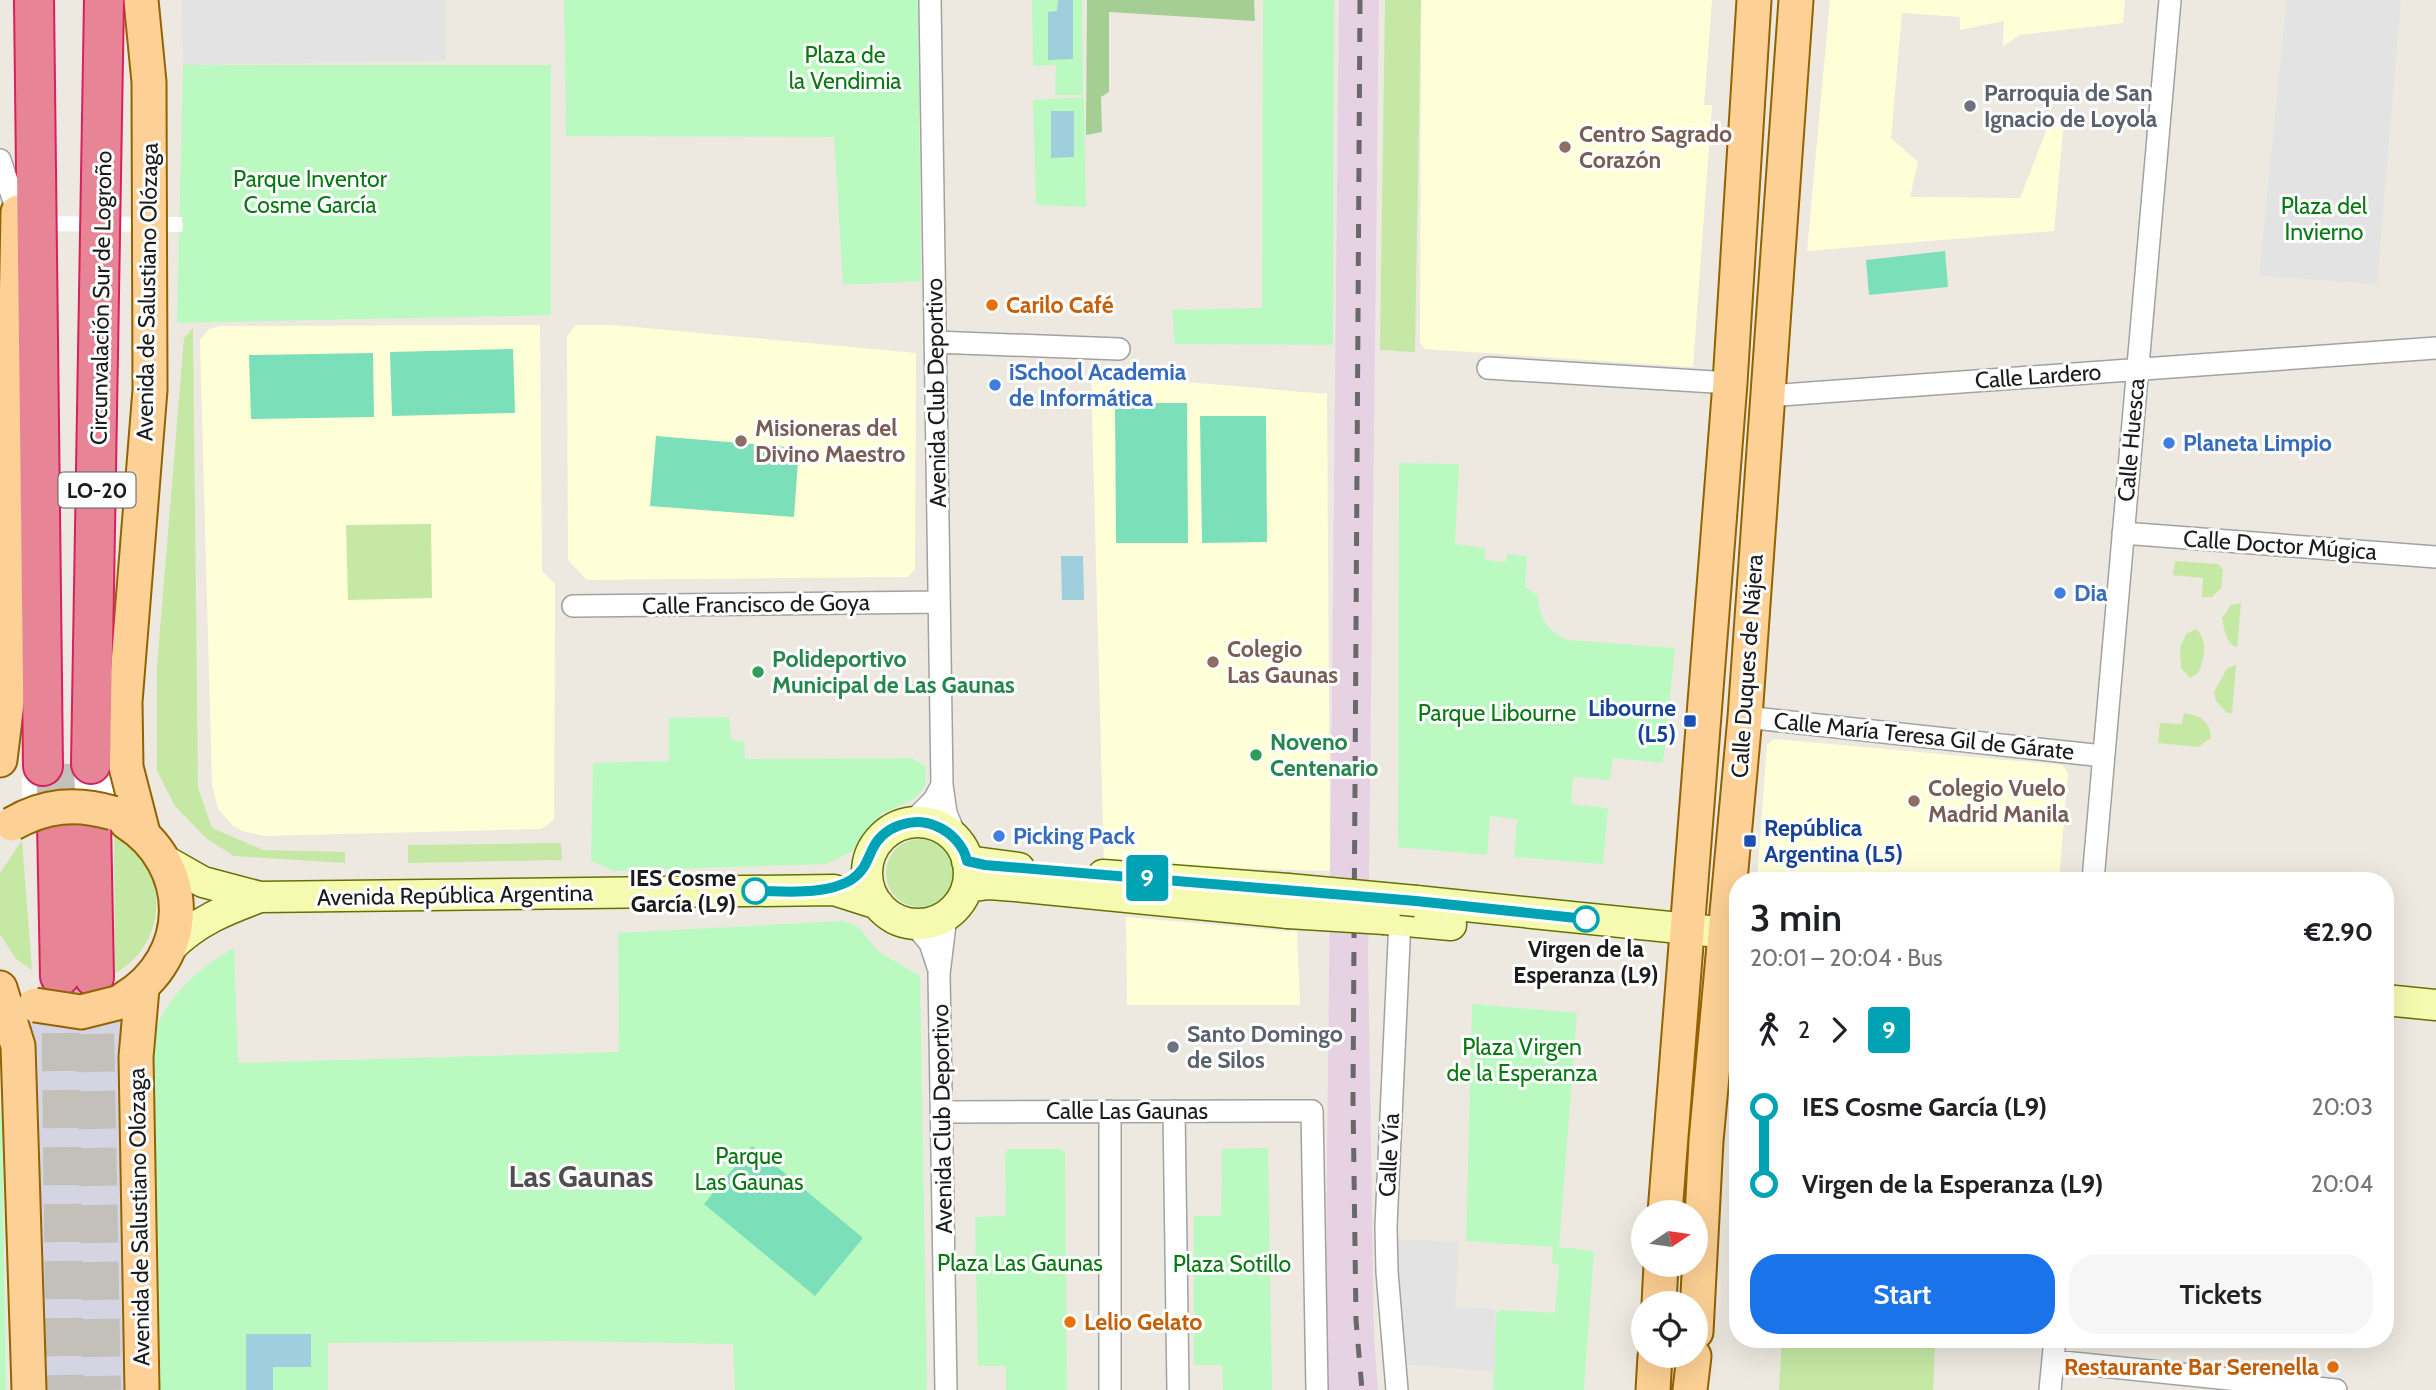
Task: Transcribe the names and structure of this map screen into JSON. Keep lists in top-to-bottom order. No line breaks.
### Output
{"streets":{"highway":["Circunvalación Sur de Logroño","LO-20"],"main road":["Avenida de Salustiano Olózaga","Calle Duques de Nájera","Avenida República Argentina"],"street":["Calle Lardero","Avenida Club Deportivo","Calle Huesca","Calle Doctor Múgica","Calle Francisco de Goya","Calle María Teresa Gil de Gárate","Calle Las Gaunas","Calle Vía"]},"crossings":[["Calle Lardero","Calle Huesca"],["Calle Lardero","Calle Duques de Nájera"],["Avenida Club Deportivo","Calle Francisco de Goya"],["Avenida Club Deportivo","Avenida República Argentina"],["Avenida Club Deportivo","Calle Las Gaunas"],["Calle Huesca","Calle Doctor Múgica"],["Calle Huesca","Calle María Teresa Gil de Gárate"],["Calle Duques de Nájera","Calle María Teresa Gil de Gárate"]],"districts":["Las Gaunas"],"parks":["Plaza de la Vendimia","Parque Inventor Cosme García","Plaza del Invierno","Parque Libourne","Plaza Virgen de la Esperanza","Parque Las Gaunas","Plaza Las Gaunas","Plaza Sotillo"],"places":{"other":["Parroquia de San Ignacio de Loyola","Centro Sagrado Corazón","Carilo Café","iSchool Academia de Informática","Misioneras del Divino Maestro","Planeta Limpio","Dia","Colegio Las Gaunas","Polideportivo Municipal de Las Gaunas","Noveno Centenario","Colegio Vuelo Madrid Manila","Picking Pack","IES Cosme García (L9)","Virgen de la Esperanza (L9)","Santo Domingo de Silos","Lelio Gelato","Restaurante Bar Serenella"],"transit":["Libourne (L5)","República Argentina (L5)"]},"lines":["bus line 9"],"north":"right","page":{"on_map":"9","heading":["3 min","20:01 – 20:04 · Bus","€2.90"],"legs":["2","9"],"list":[{"name":"IES Cosme García (L9)","value":"20:03"},{"name":"Virgen de la Esperanza (L9)","value":"20:04"}],"buttons":["Start","Tickets"]}}
